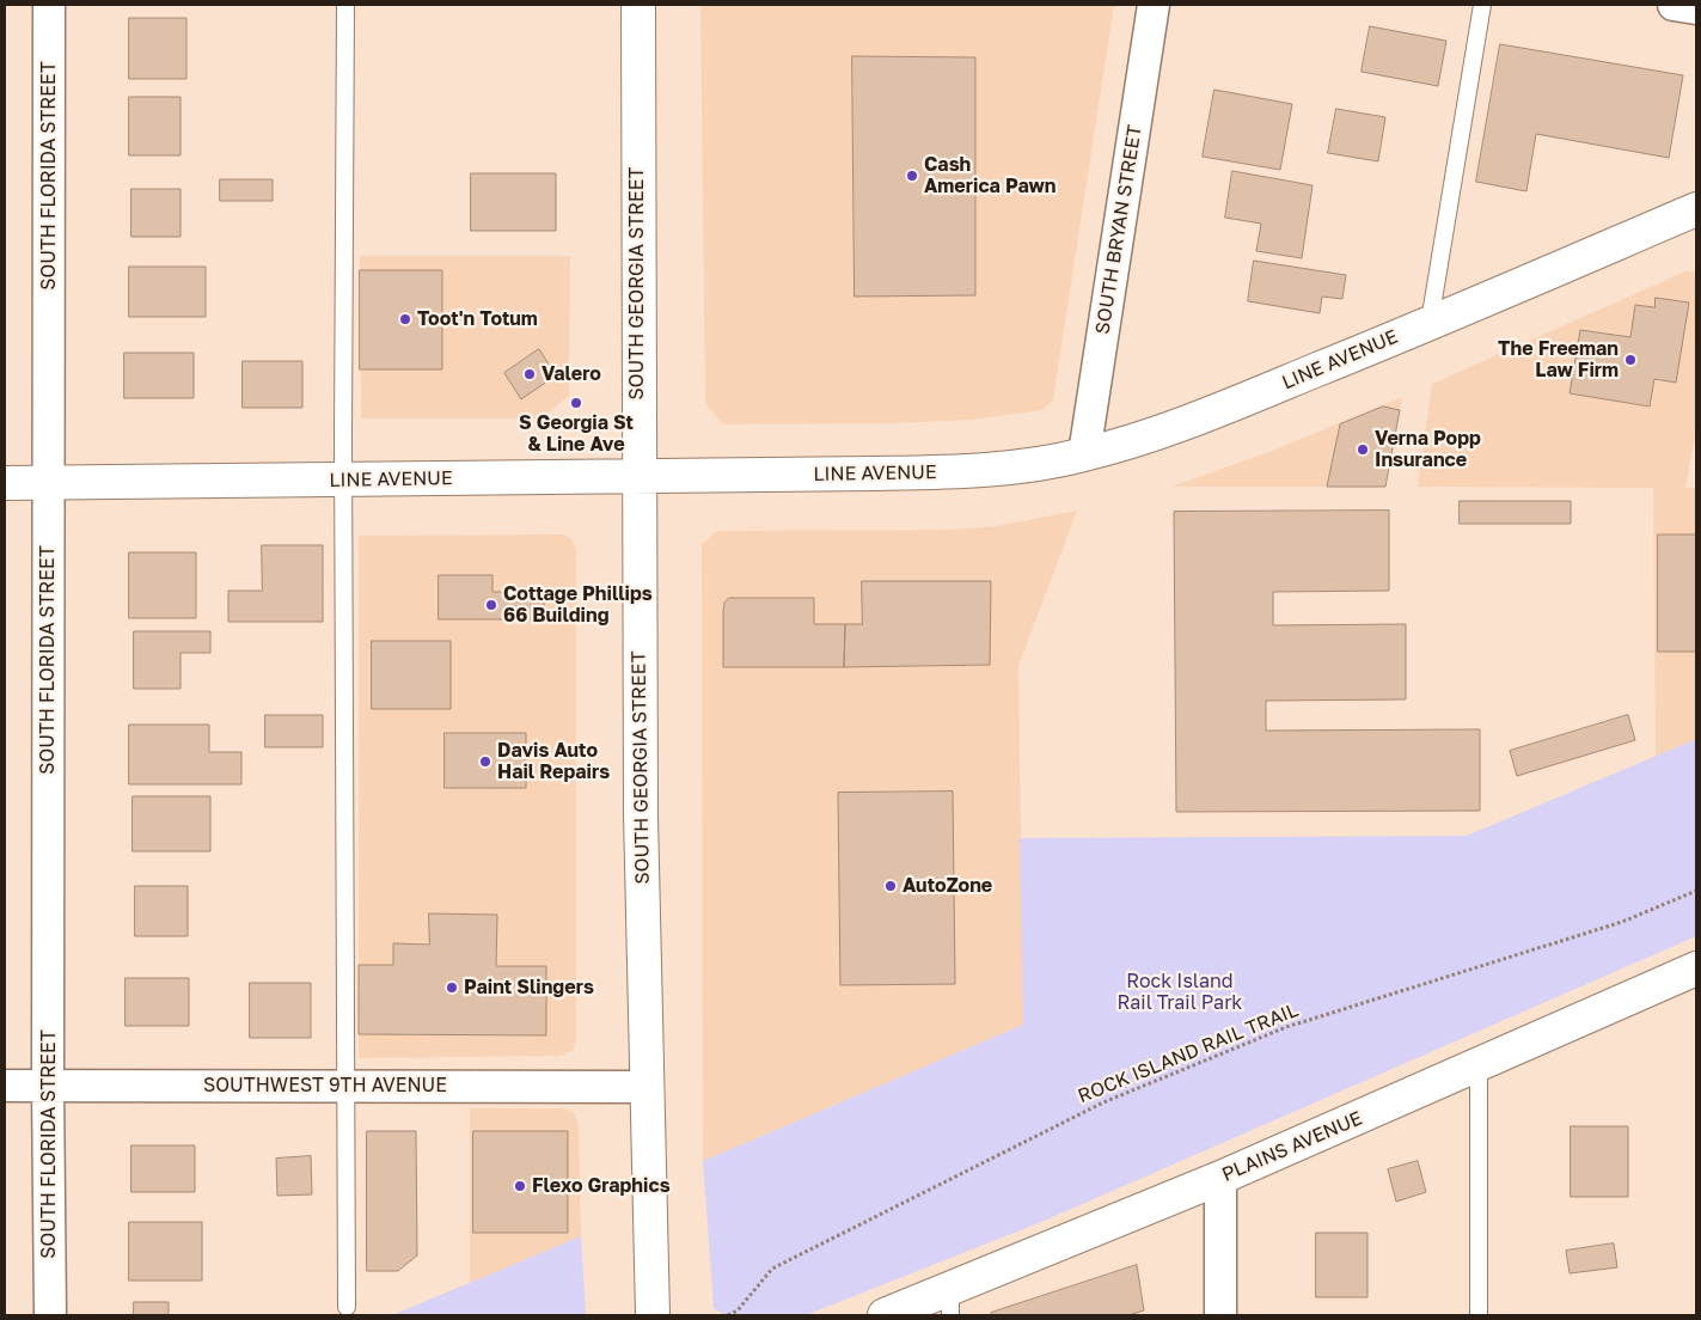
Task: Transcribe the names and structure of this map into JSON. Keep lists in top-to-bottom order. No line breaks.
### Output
{"streets":{"main road":["SOUTH GEORGIA STREET","LINE AVENUE","PLAINS AVENUE"],"street":["SOUTH FLORIDA STREET","SOUTH BRYAN STREET","SOUTHWEST 9TH AVENUE"],"path":["ROCK ISLAND RAIL TRAIL"]},"crossings":[["SOUTH FLORIDA STREET","LINE AVENUE"],["SOUTH FLORIDA STREET","SOUTHWEST 9TH AVENUE"],["SOUTH BRYAN STREET","LINE AVENUE"],["SOUTH GEORGIA STREET","LINE AVENUE"],["SOUTH GEORGIA STREET","SOUTHWEST 9TH AVENUE"]],"parks":["Rock Island Rail Trail Park"],"places":["Cash America Pawn","Toot'n Totum","The Freeman Law Firm","Valero","S Georgia St & Line Ave","Verna Popp Insurance","Cottage Phillips 66 Building","Davis Auto Hail Repairs","AutoZone","Paint Slingers","Flexo Graphics"]}
